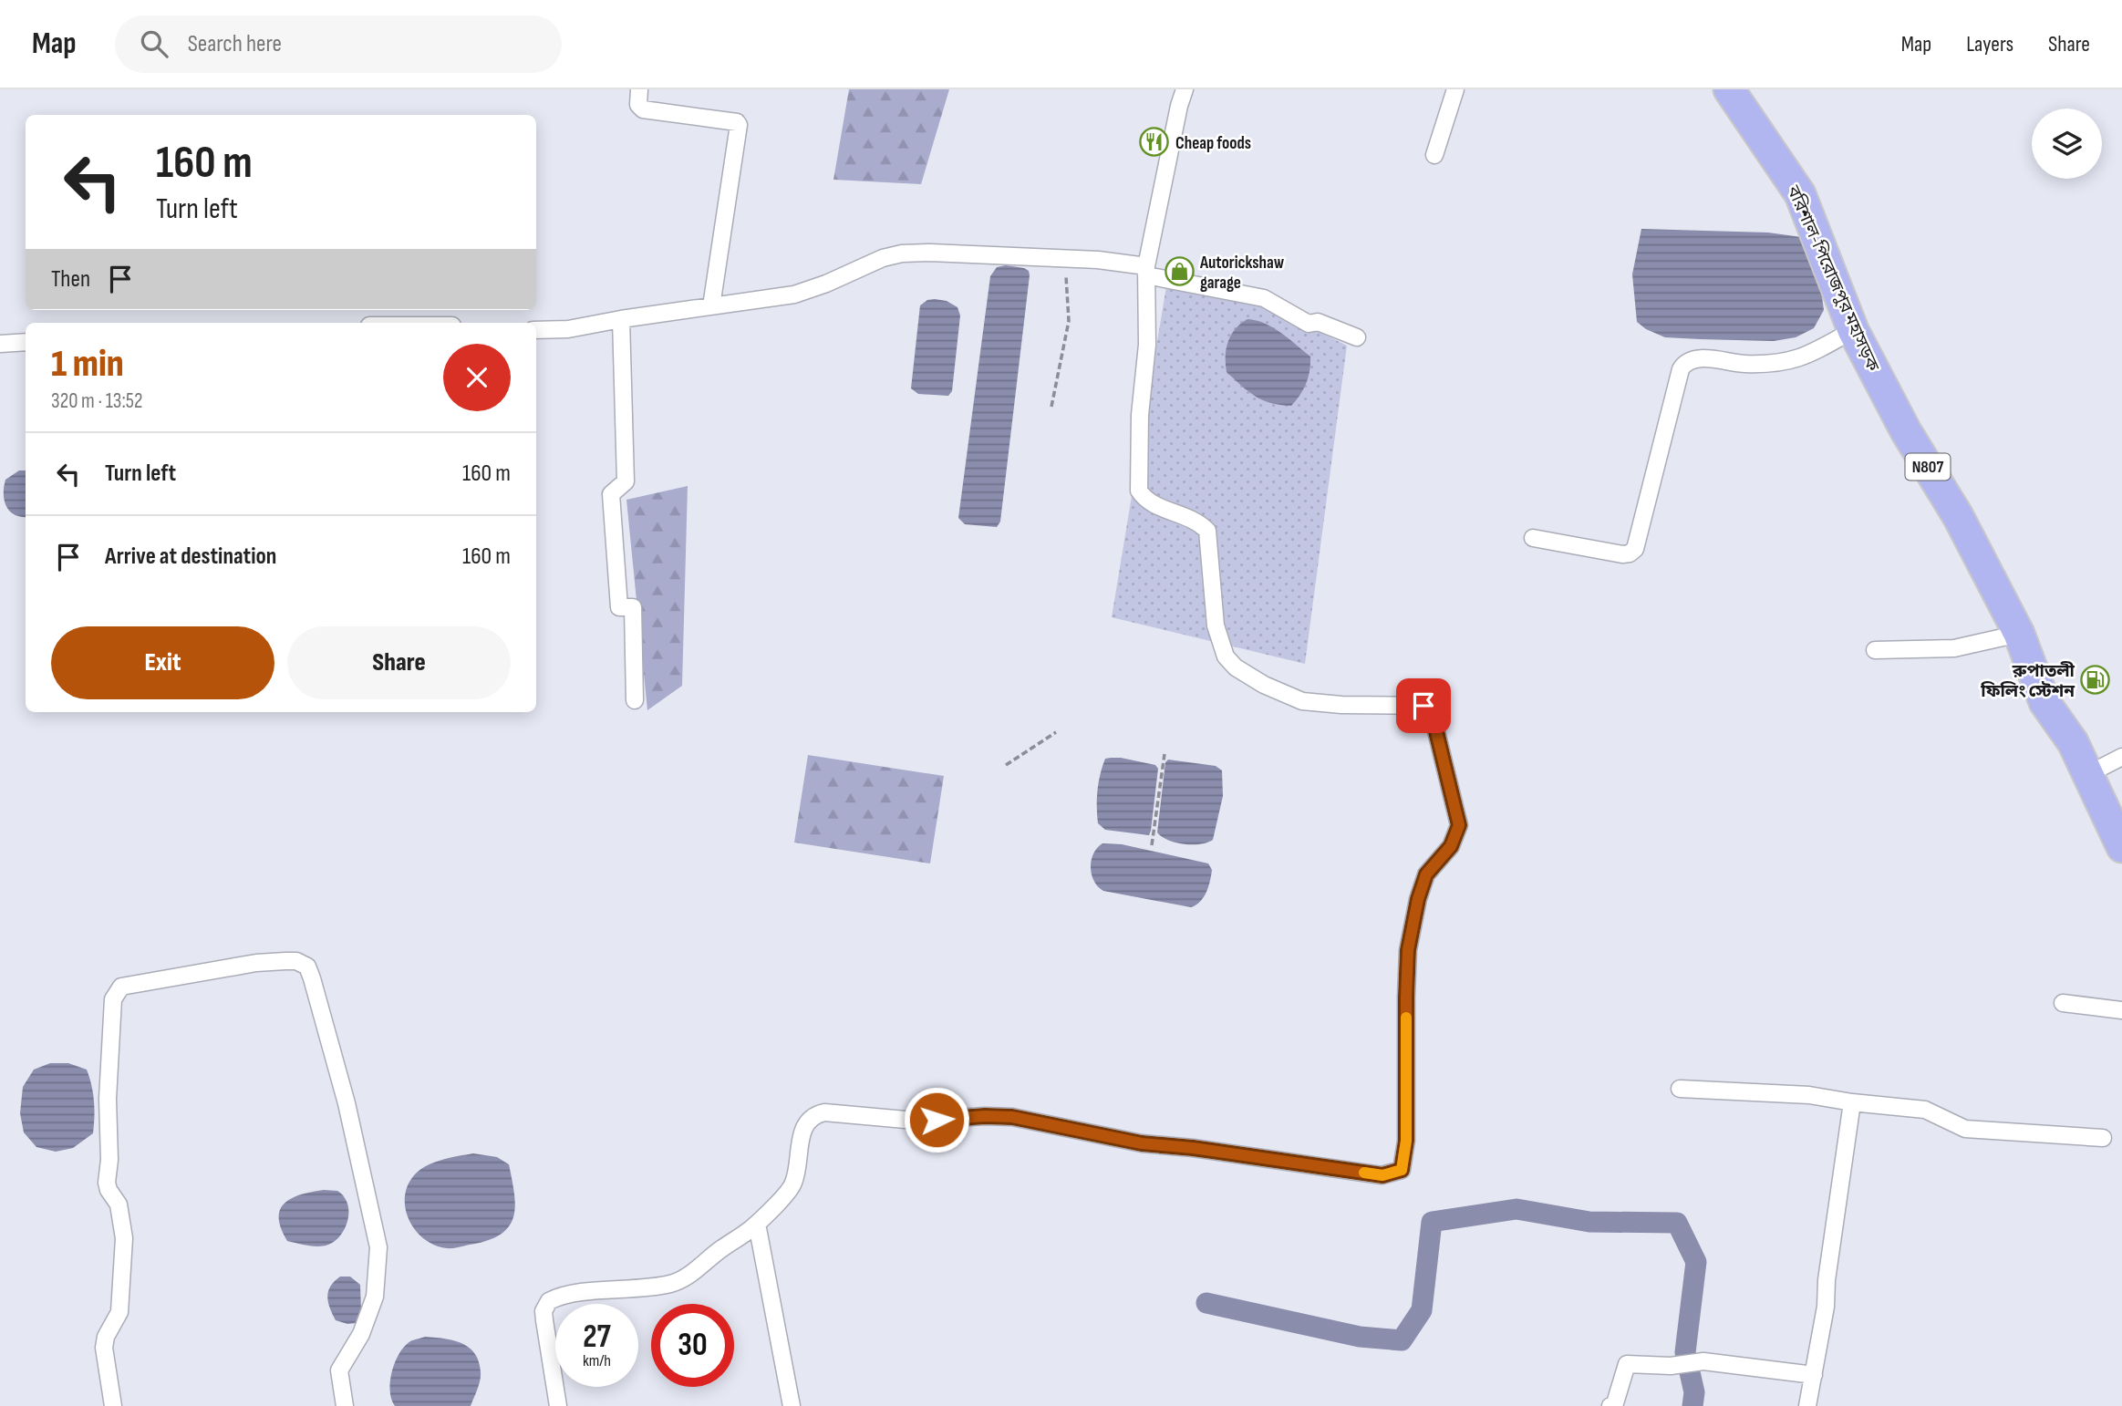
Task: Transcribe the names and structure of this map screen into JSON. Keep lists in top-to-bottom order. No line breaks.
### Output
{"streets":{"highway":["বরিশাল-পিরোজপুর মহাসড়ক","N807"]},"places":{"restaurant":["Cheap foods"],"shop":["Autorickshaw garage"],"fuel station":["রুপাতলী ফিলিং স্টেশন"]},"page":{"header":"Map","search":"Search here","nav":["Map","Layers","Share"],"turn":["160 m","Turn left"],"then":"Then","heading":["1 min","320 m · 13:52"],"list":[{"name":"Turn left","value":"160 m"},{"name":"Arrive at destination","value":"160 m"}],"buttons":["Exit","Share"],"speed":"27 km/h","limit":"30"}}
